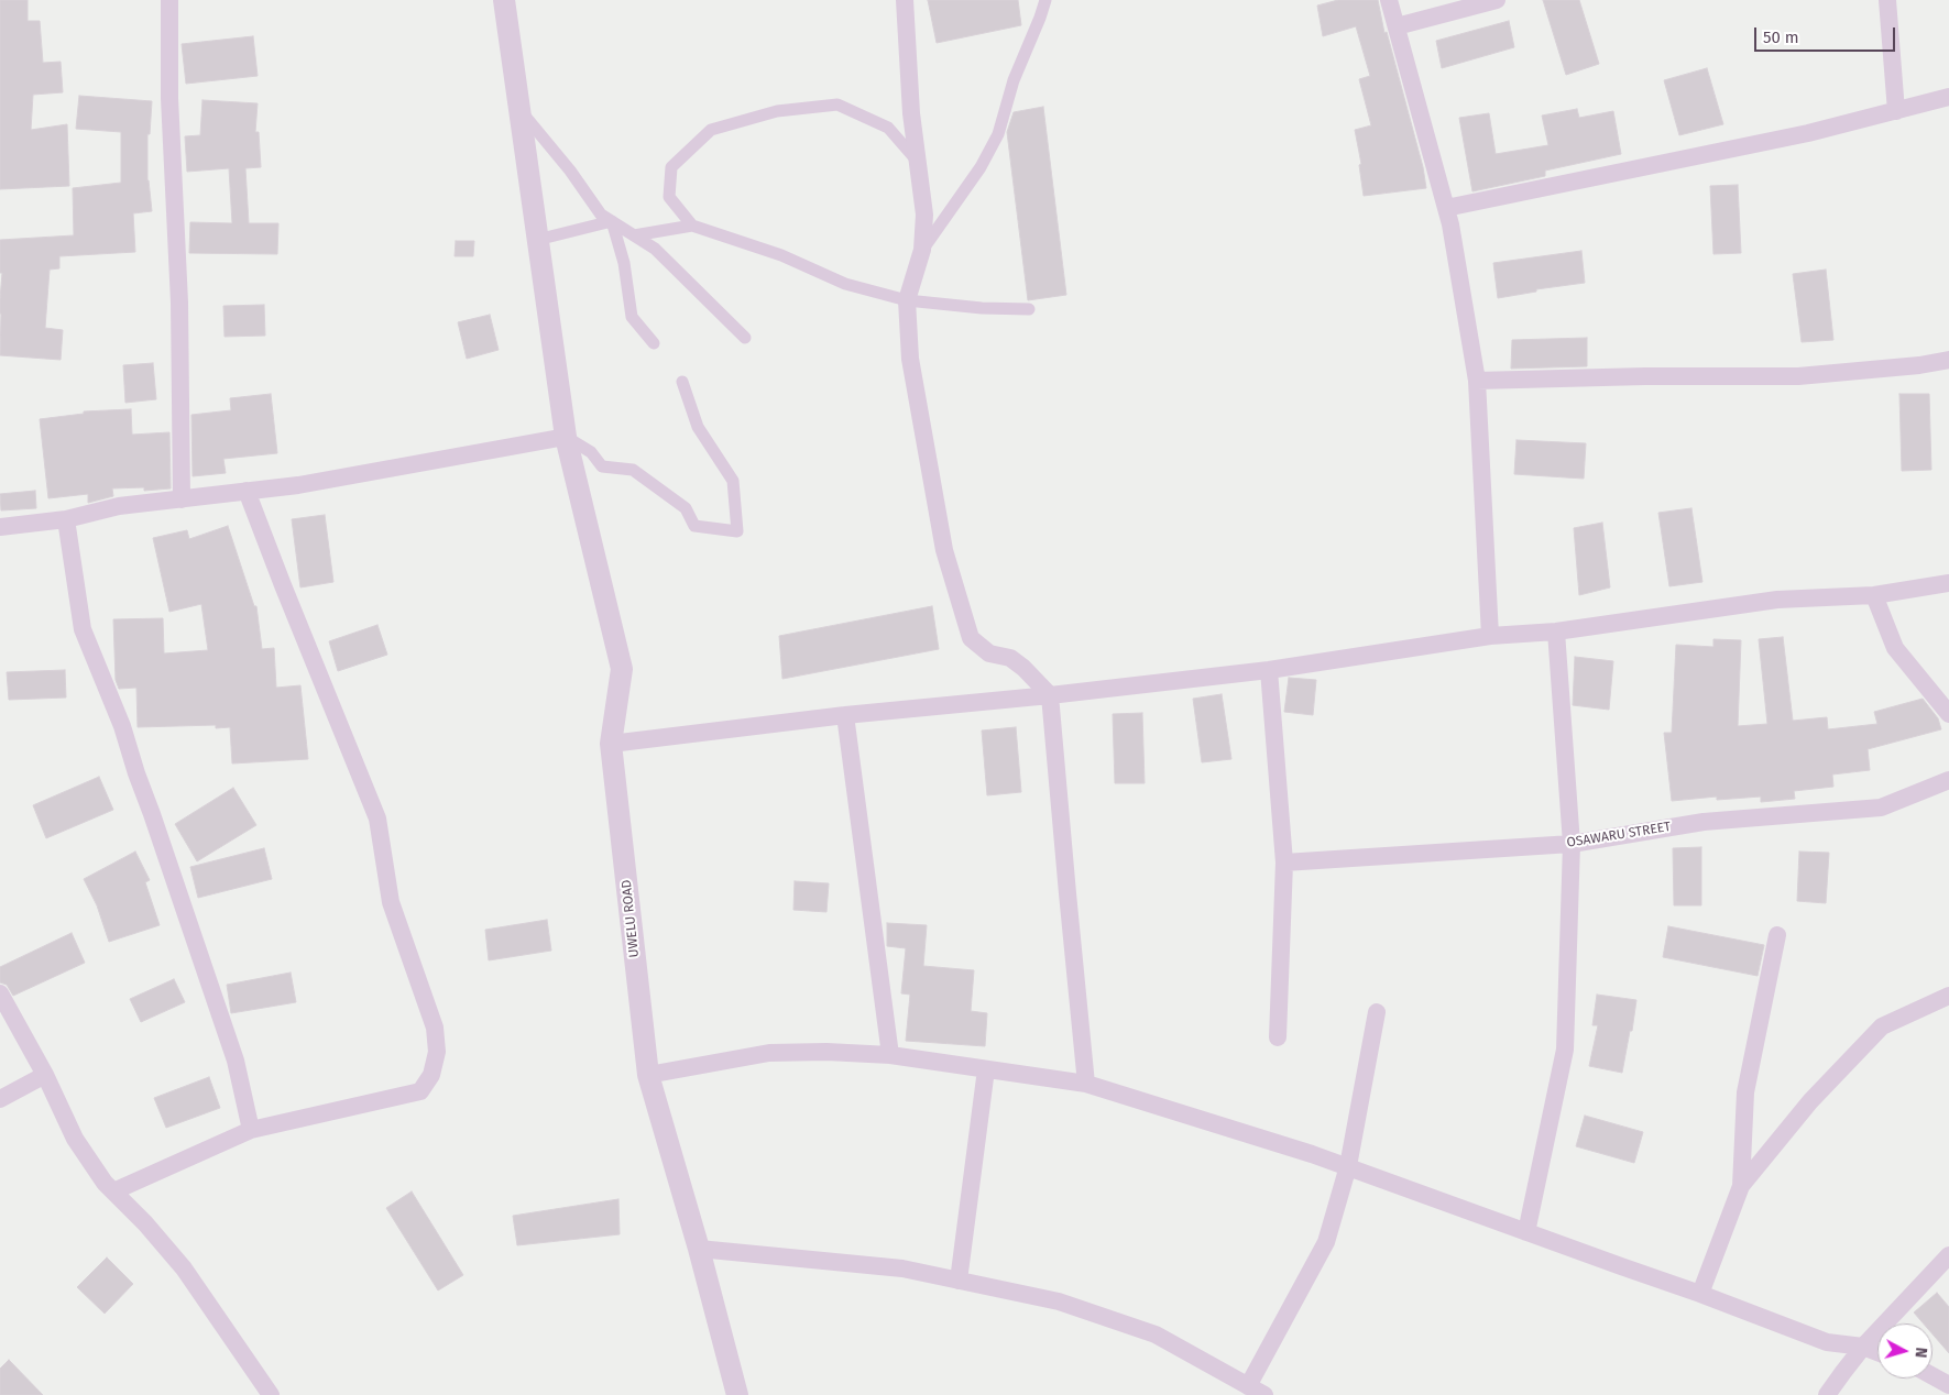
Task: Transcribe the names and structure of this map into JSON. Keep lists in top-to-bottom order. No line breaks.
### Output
{"streets":{"street":["OSAWARU STREET","UWELU ROAD"]},"scale_bar":"50 m","north":"right"}
